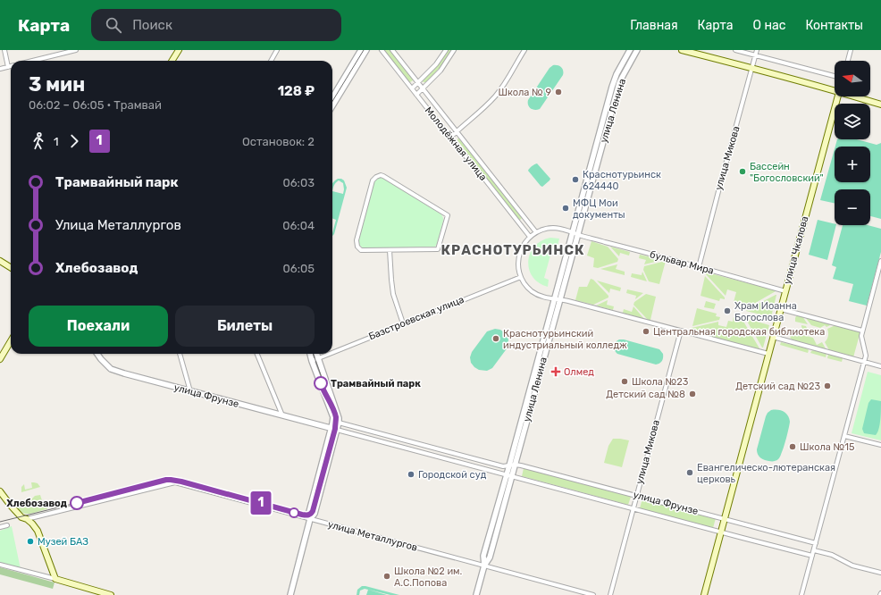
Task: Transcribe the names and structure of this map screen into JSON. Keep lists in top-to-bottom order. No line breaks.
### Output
{"streets":{"main road":["улица Чкалова"],"street":["улица Ленина","Молодёжная улица","улица Микова","бульвар Мира","Базстроевская улица","улица Фрунзе","улица Металлургов"]},"crossings":[["улица Ленина","бульвар Мира"],["улица Ленина","улица Фрунзе"],["улица Ленина","улица Металлургов"],["Молодёжная улица","бульвар Мира"],["улица Микова","бульвар Мира"],["улица Микова","улица Фрунзе"],["улица Чкалова","бульвар Мира"],["улица Чкалова","улица Фрунзе"]],"districts":["КРАСНОТУРЬИНСК"],"places":{"other":["Школа № 9","Бассейн \"Богословский\"","Краснотурьинск 624440","МФЦ Мои документы","Храм Иоанна Богослова","Центральная городская библиотека","Краснотурьинский индустриальный колледж","Школа №23","Трамвайный парк","Детский сад №23","Детский сад №8","Школа №15","Евангелическо-лютеранская церковь","Городской суд","Хлебозавод","Музей БАЗ","Школа №2 им. А.С.Попова"],"health":["Олмед"]},"lines":["tram line 1"],"north":"left","page":{"header":"Карта","search":"Поиск","nav":["Главная","Карта","О нас","Контакты"],"on_map":"1","map_buttons":["+","−"],"heading":["3 мин","06:02 – 06:05 · Трамвай","128 ₽"],"legs":["1","1","Остановок: 2"],"list":[{"name":"Трамвайный парк","value":"06:03"},{"name":"Улица Металлургов","value":"06:04"},{"name":"Хлебозавод","value":"06:05"}],"buttons":["Поехали","Билеты"]}}
